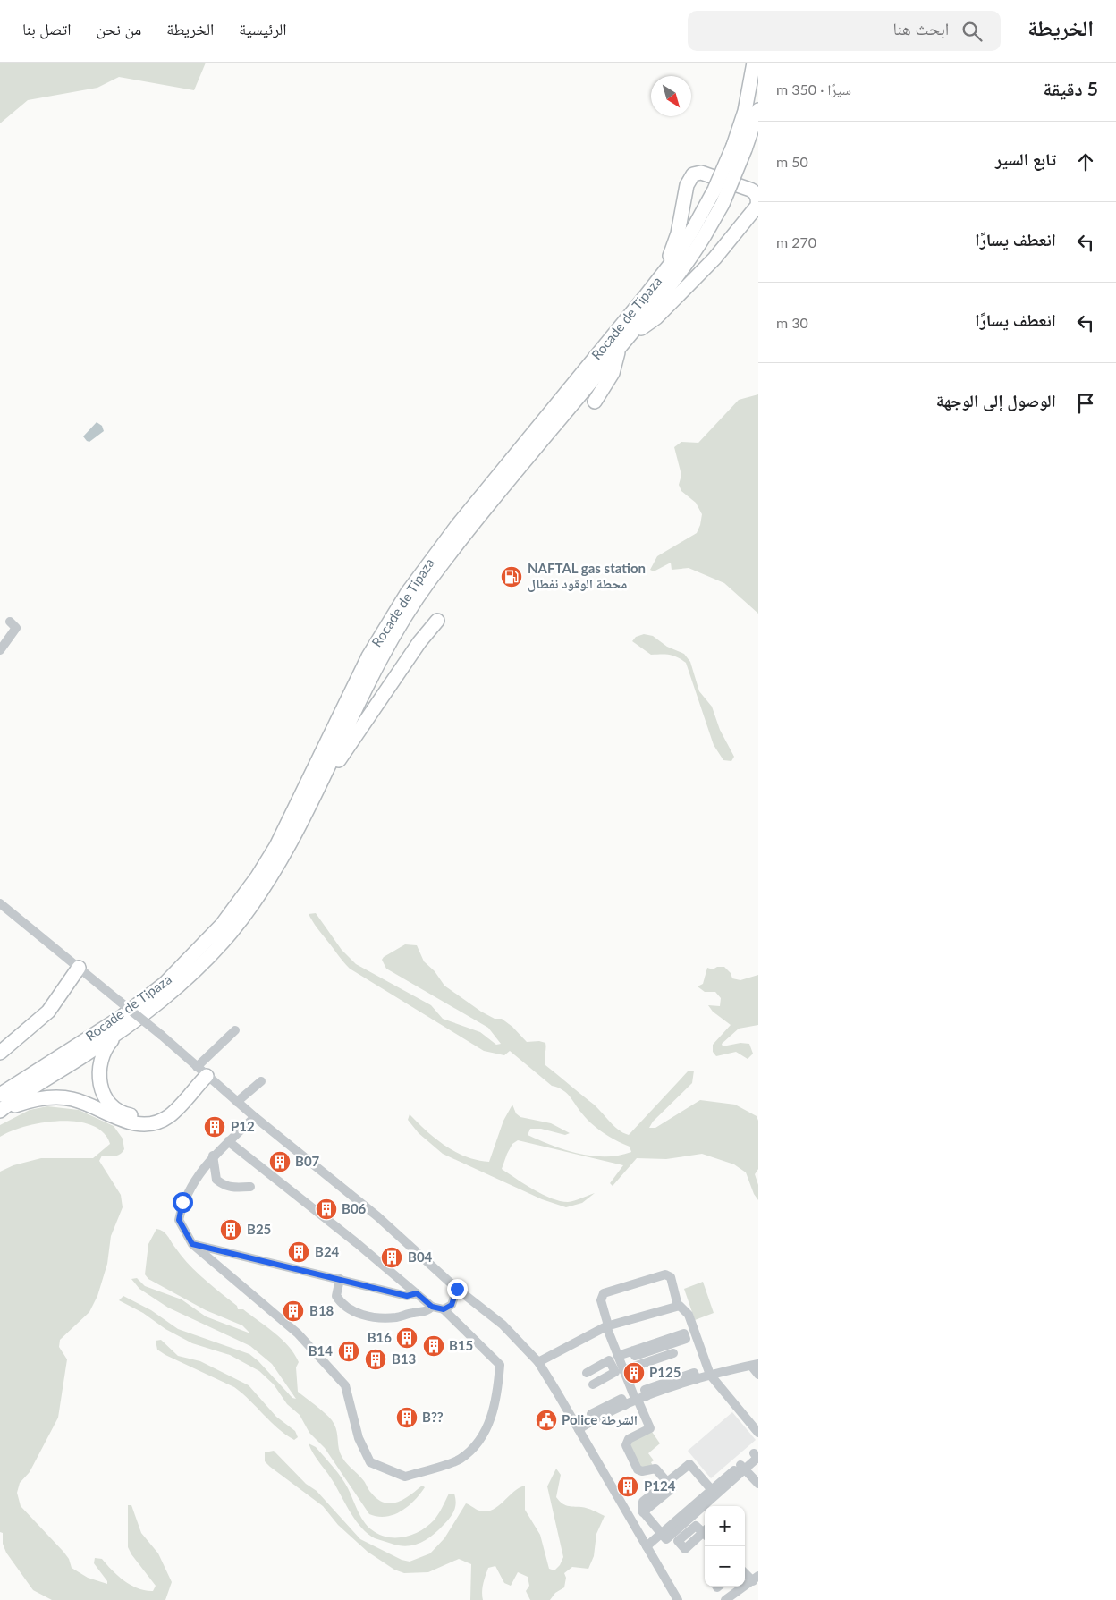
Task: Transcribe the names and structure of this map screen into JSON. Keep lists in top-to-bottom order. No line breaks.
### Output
{"streets":{"highway":["Rocade de Tipaza"]},"places":{"fuel station":["NAFTAL gas station محطة الوقود نفطال"],"building":["P12","B07","B06","B25","B24","B04","B18","B16","B15","B14","B13","P125","B??","P124"],"public building":["Police الشرطة"]},"north":"bottom right","page":{"header":"الخريطة","search":"ابحث هنا","nav":["الرئيسية","الخريطة","من نحن","اتصل بنا"],"heading":["5 دقيقة","سيرًا · 350 m"],"list":[["تابع السير","50 m"],["انعطف يسارًا","270 m"],["انعطف يسارًا","30 m"],"الوصول إلى الوجهة"],"map_buttons":["+","−"]}}
